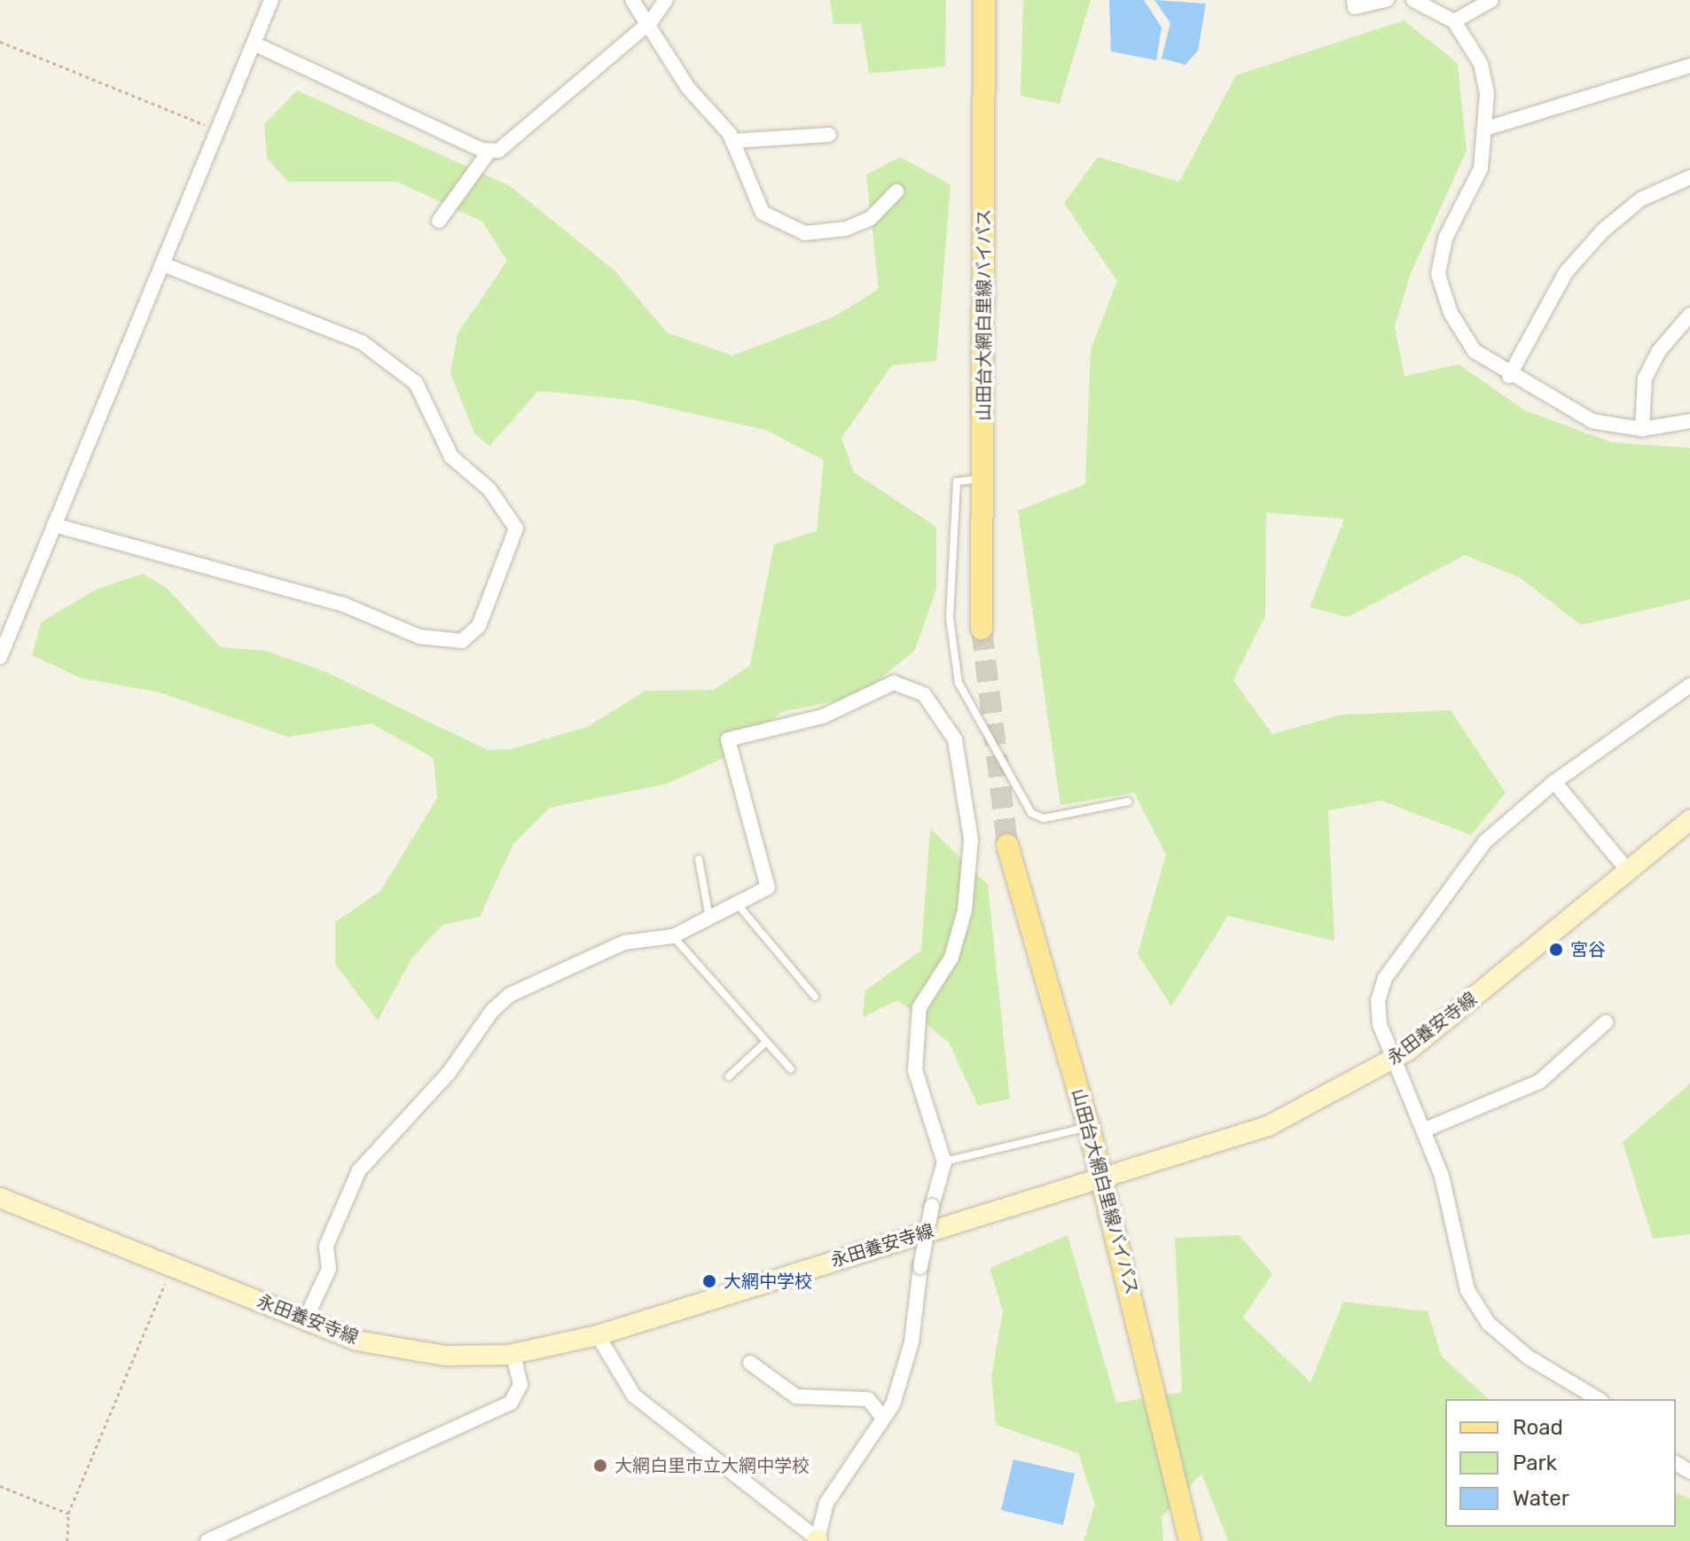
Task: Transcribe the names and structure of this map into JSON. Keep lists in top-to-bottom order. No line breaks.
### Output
{"streets":{"main road":["山田台大網白里線バイパス"],"street":["永田養安寺線"]},"crossings":[["山田台大網白里線バイパス","永田養安寺線"]],"places":["宮谷","大網中学校","大網白里市立大網中学校"],"legend":["Road","Park","Water"]}
